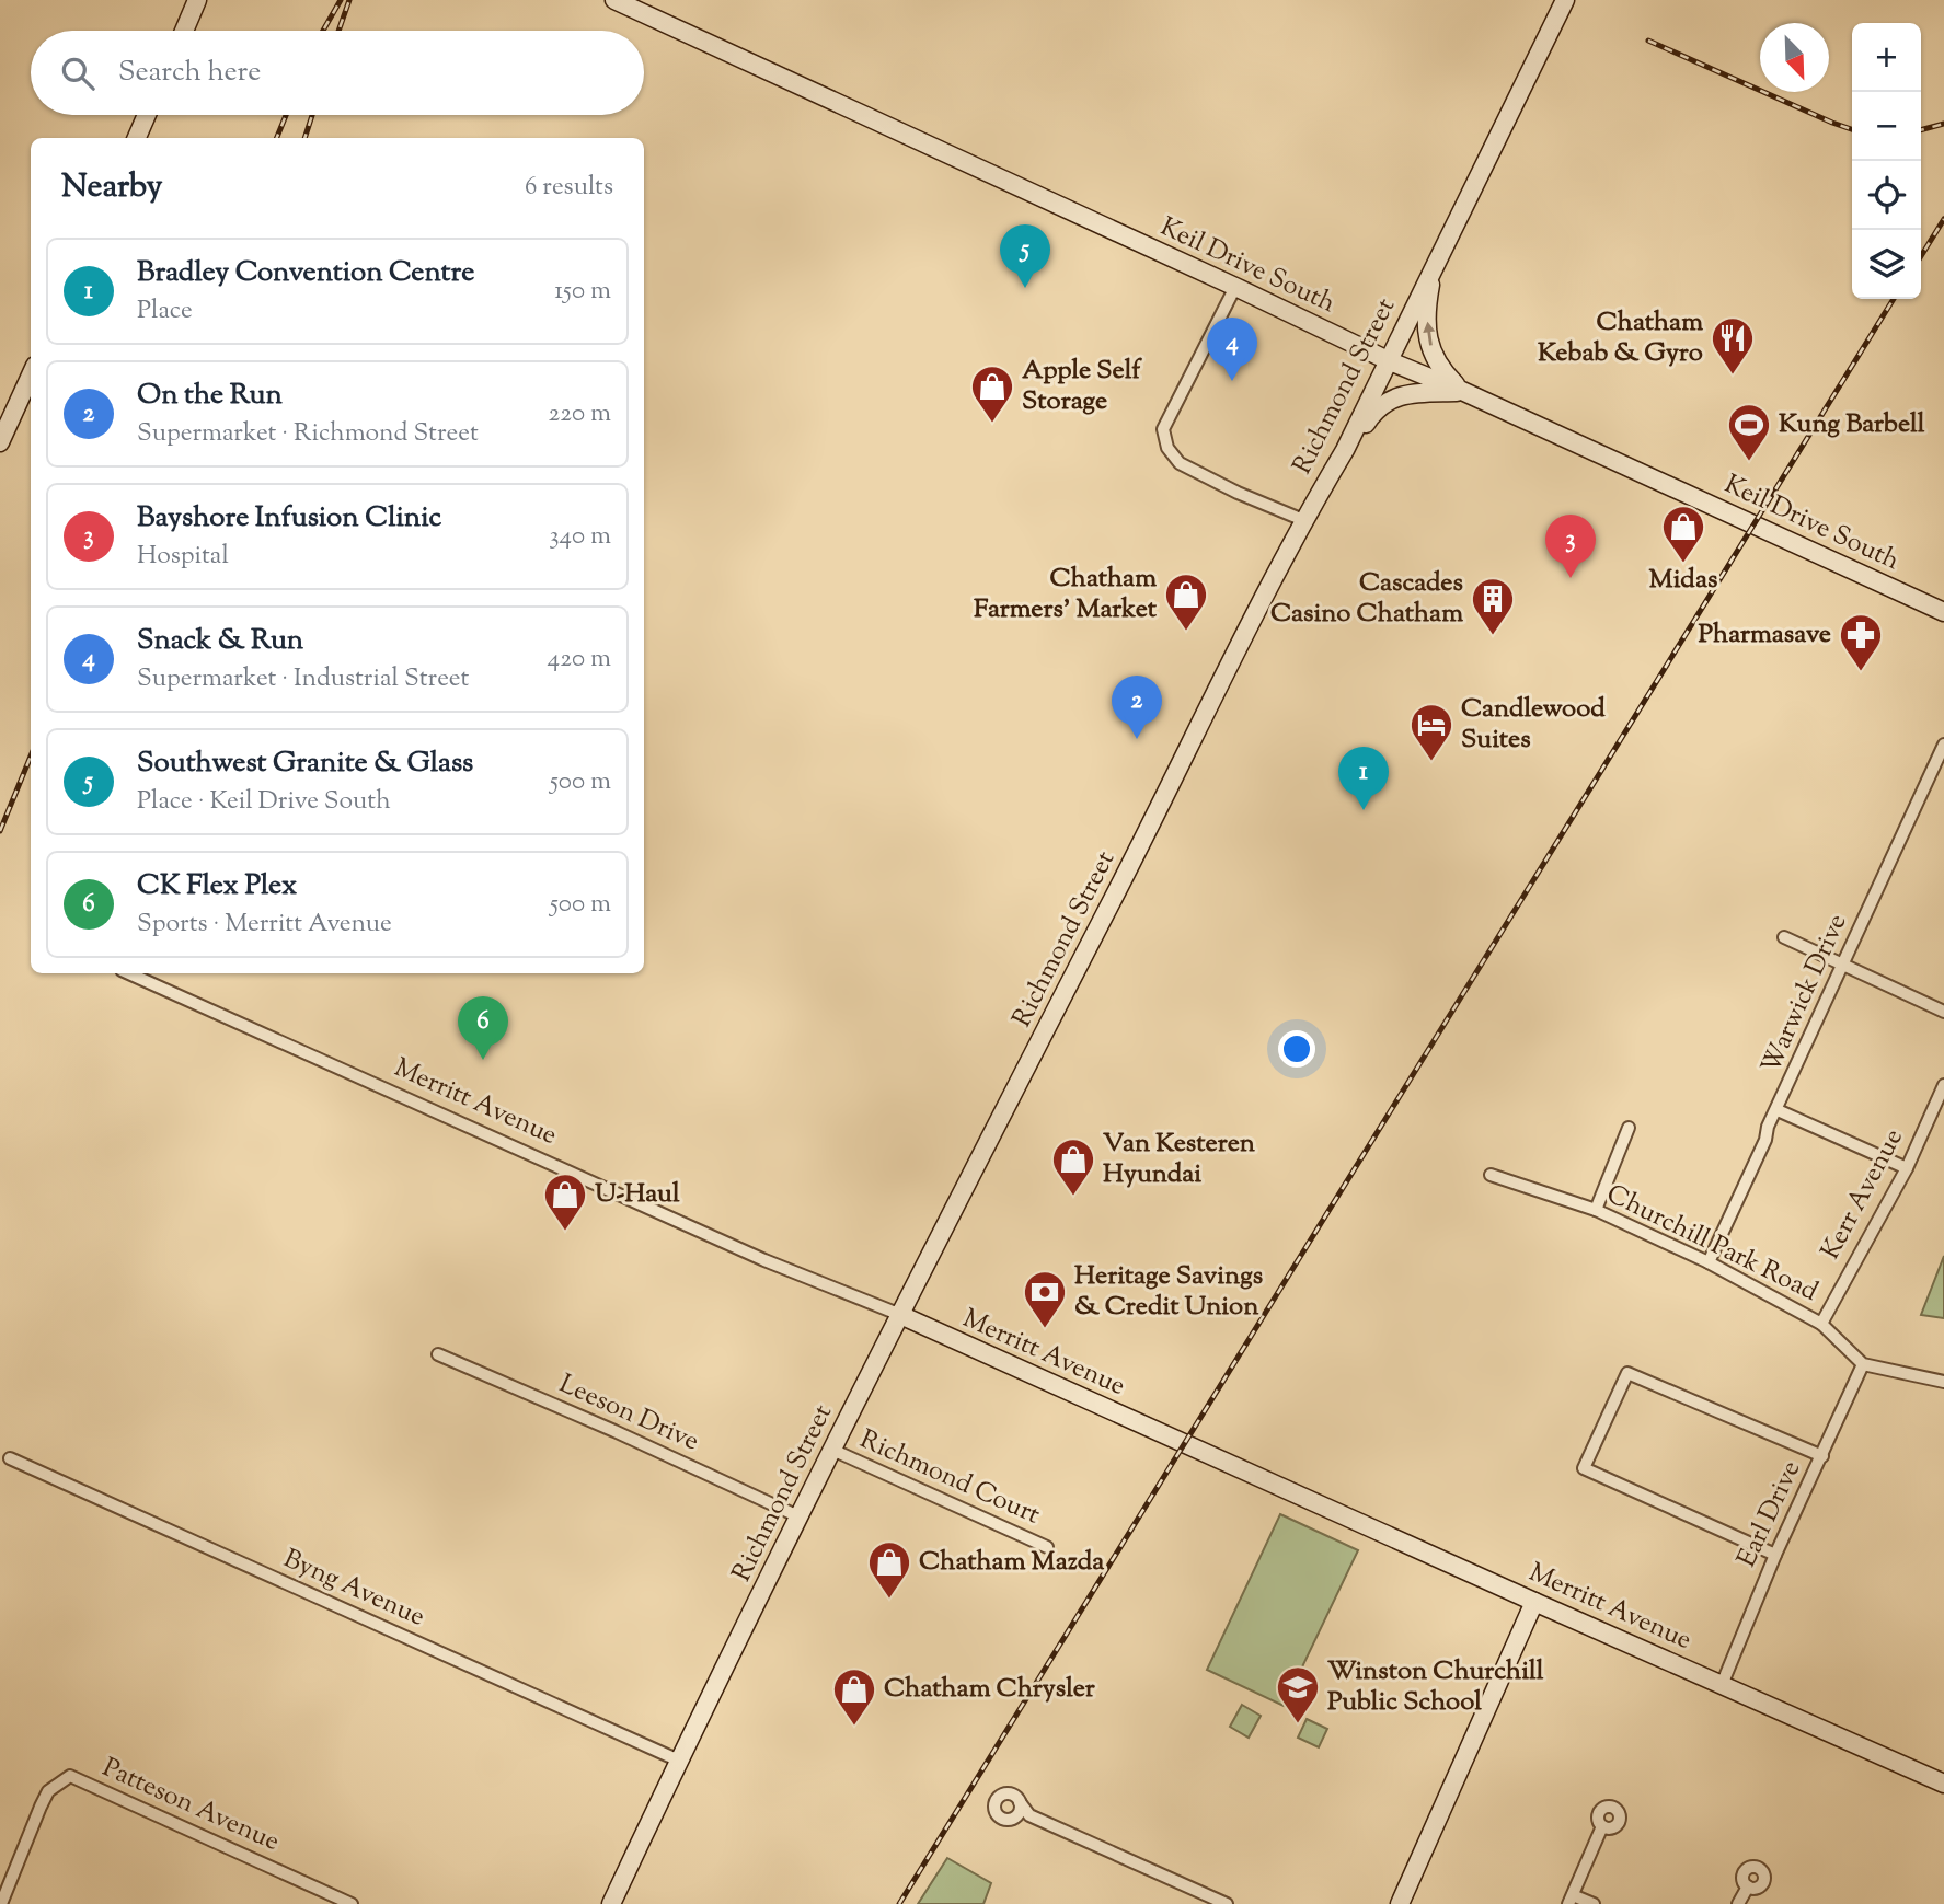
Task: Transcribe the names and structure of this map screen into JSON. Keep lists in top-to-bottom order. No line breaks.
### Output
{"streets":{"main road":["Keil Drive South","Richmond Street","Merritt Avenue"],"street":["Warwick Drive","Kerr Avenue","Churchill Park Road","Leeson Drive","Richmond Court","Earl Drive","Byng Avenue","Patteson Avenue"]},"crossings":[["Keil Drive South","Richmond Street"],["Richmond Street","Merritt Avenue"],["Richmond Street","Leeson Drive"],["Richmond Street","Richmond Court"],["Richmond Street","Byng Avenue"],["Warwick Drive","Churchill Park Road"],["Merritt Avenue","Earl Drive"],["Kerr Avenue","Churchill Park Road"],["Churchill Park Road","Earl Drive"]],"places":{"restaurant":["Chatham Kebab & Gyro"],"shop":["Apple Self Storage","Midas","Chatham Farmers' Market","Van Kesteren Hyundai","U-Haul","Chatham Mazda","Chatham Chrysler"],"sports":["Kung Barbell"],"building":["Cascades Casino Chatham"],"pharmacy":["Pharmasave"],"hotel":["Candlewood Suites"],"bank":["Heritage Savings & Credit Union"],"school or university":["Winston Churchill Public School"]},"north":"bottom right","page":{"map_buttons":["+","−"],"search":"Search here","heading":["Nearby","6 results"],"pins":["5","4","3","2","1","6"],"list":[{"mark":"1","name":"Bradley Convention Centre","note":"Place","value":"150 m"},{"mark":"2","name":"On the Run","note":"Supermarket · Richmond Street","value":"220 m"},{"mark":"3","name":"Bayshore Infusion Clinic","note":"Hospital","value":"340 m"},{"mark":"4","name":"Snack & Run","note":"Supermarket · Industrial Street","value":"420 m"},{"mark":"5","name":"Southwest Granite & Glass","note":"Place · Keil Drive South","value":"500 m"},{"mark":"6","name":"CK Flex Plex","note":"Sports · Merritt Avenue","value":"500 m"}]}}
